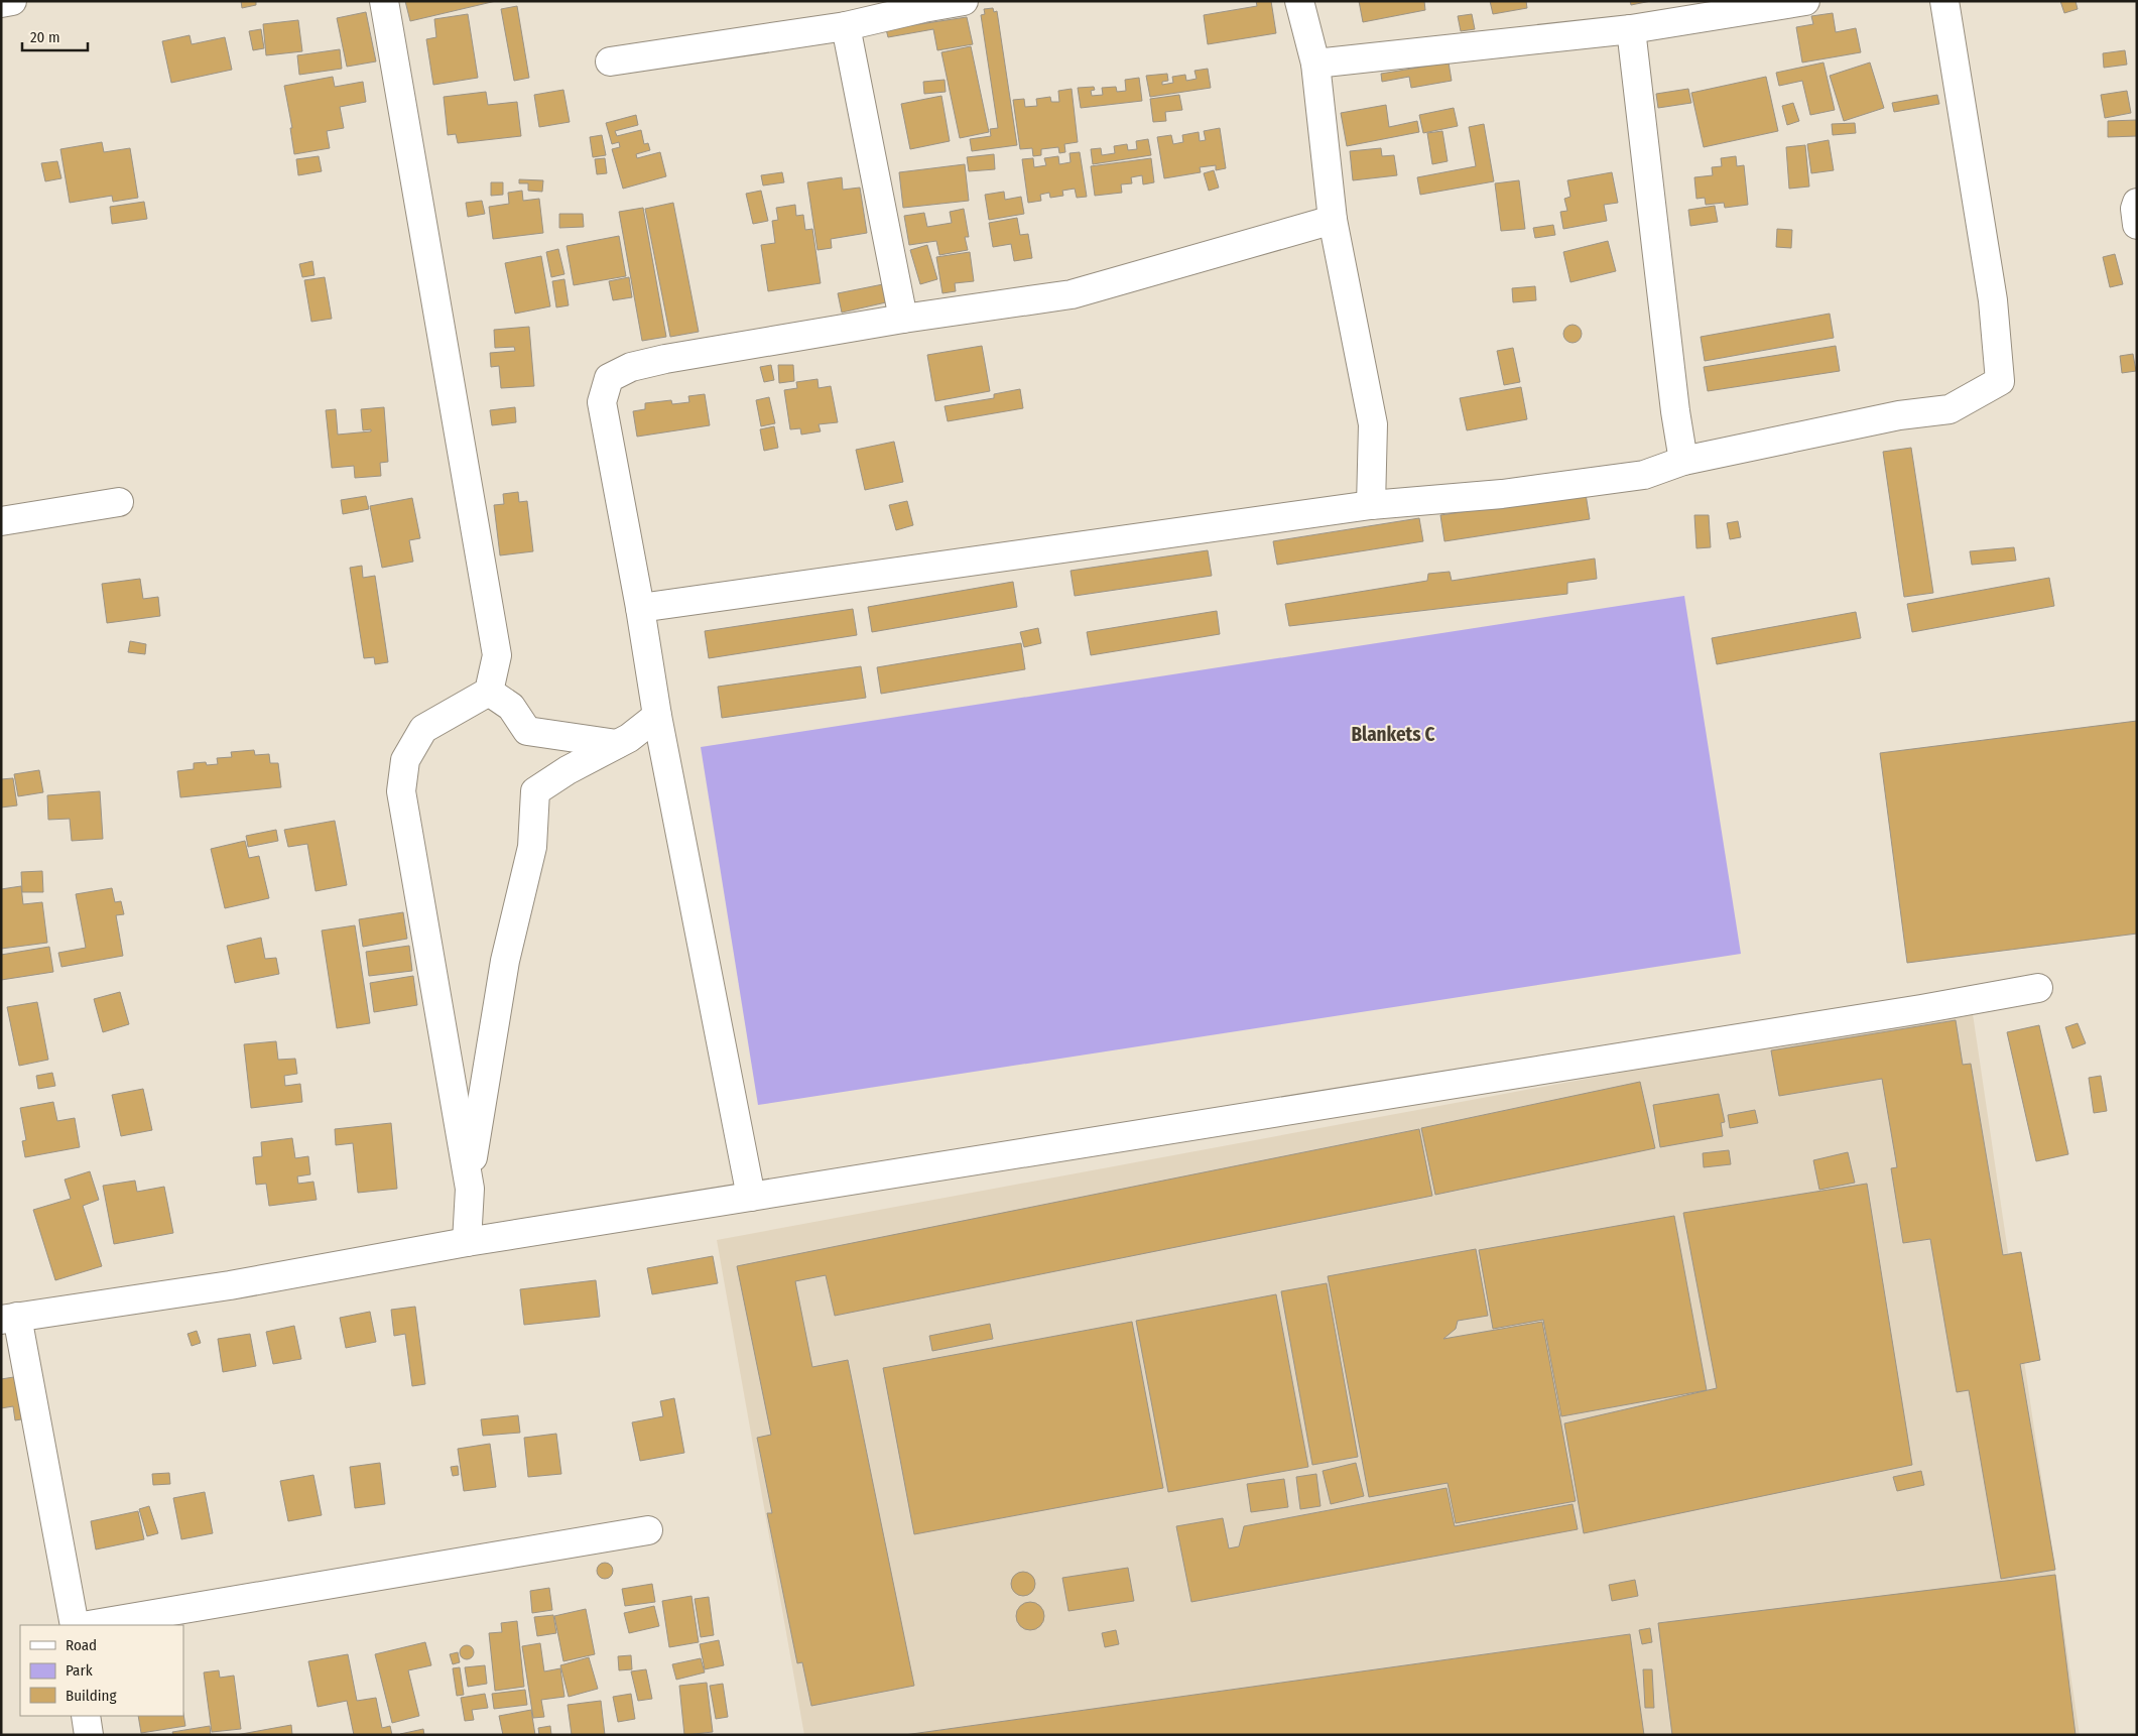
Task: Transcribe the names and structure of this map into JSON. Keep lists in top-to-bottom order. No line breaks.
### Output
{"districts":["Blankets C"],"legend":["Road","Park","Building"],"scale_bar":"20 m"}
